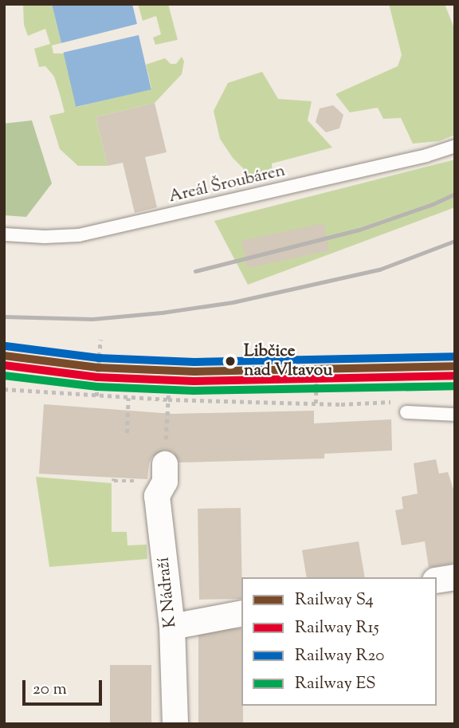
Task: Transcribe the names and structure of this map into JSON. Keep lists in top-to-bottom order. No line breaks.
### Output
{"streets":{"street":["K Nádraží"],"lane":["Areál Šroubáren"]},"places":["Libčice nad Vltavou"],"lines":["rail line R20","rail line S4","rail line R15","rail line ES"],"legend":["Railway S4","Railway R15","Railway R20","Railway ES"],"scale_bar":"20 m"}
